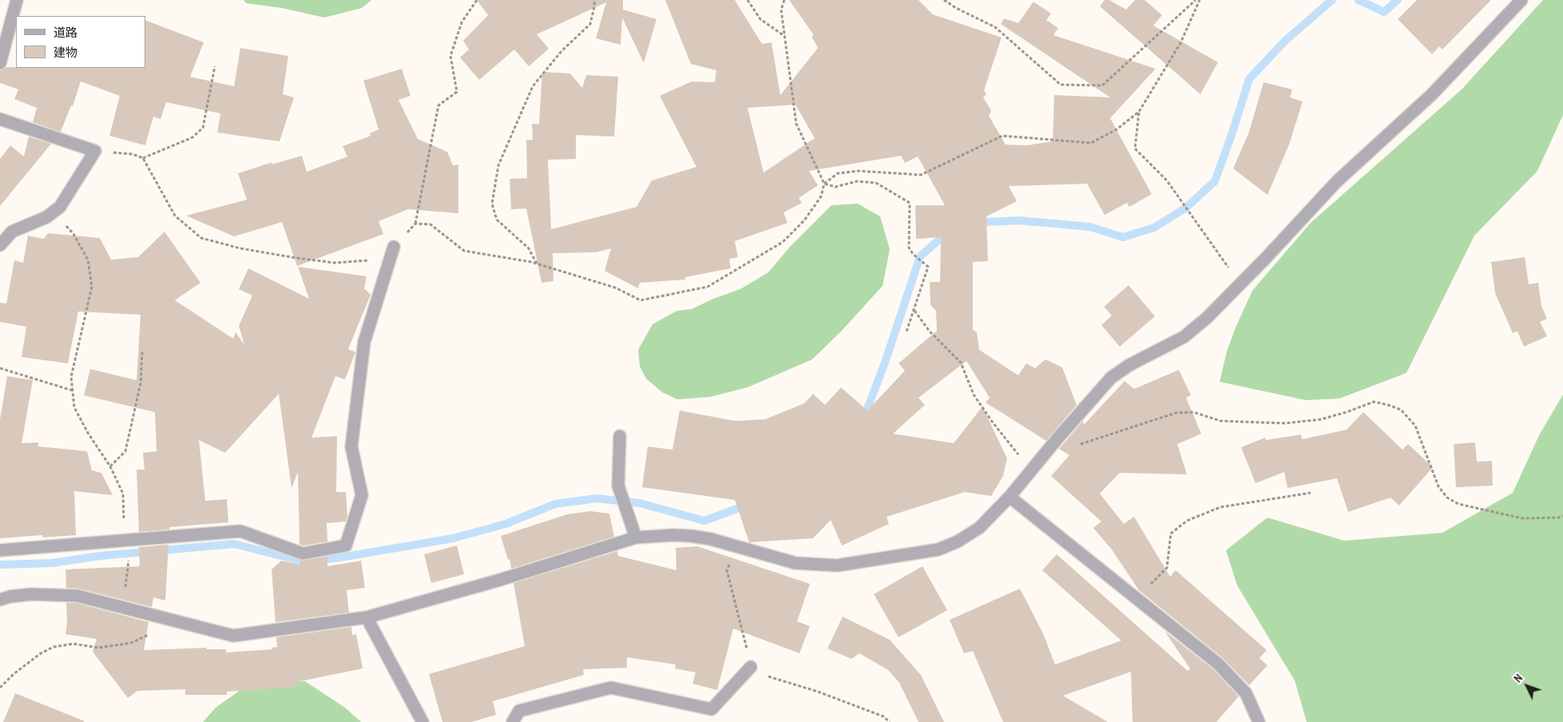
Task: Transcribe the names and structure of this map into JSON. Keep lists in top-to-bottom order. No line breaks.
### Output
{"legend":["道路","建物"],"north":"top left"}
